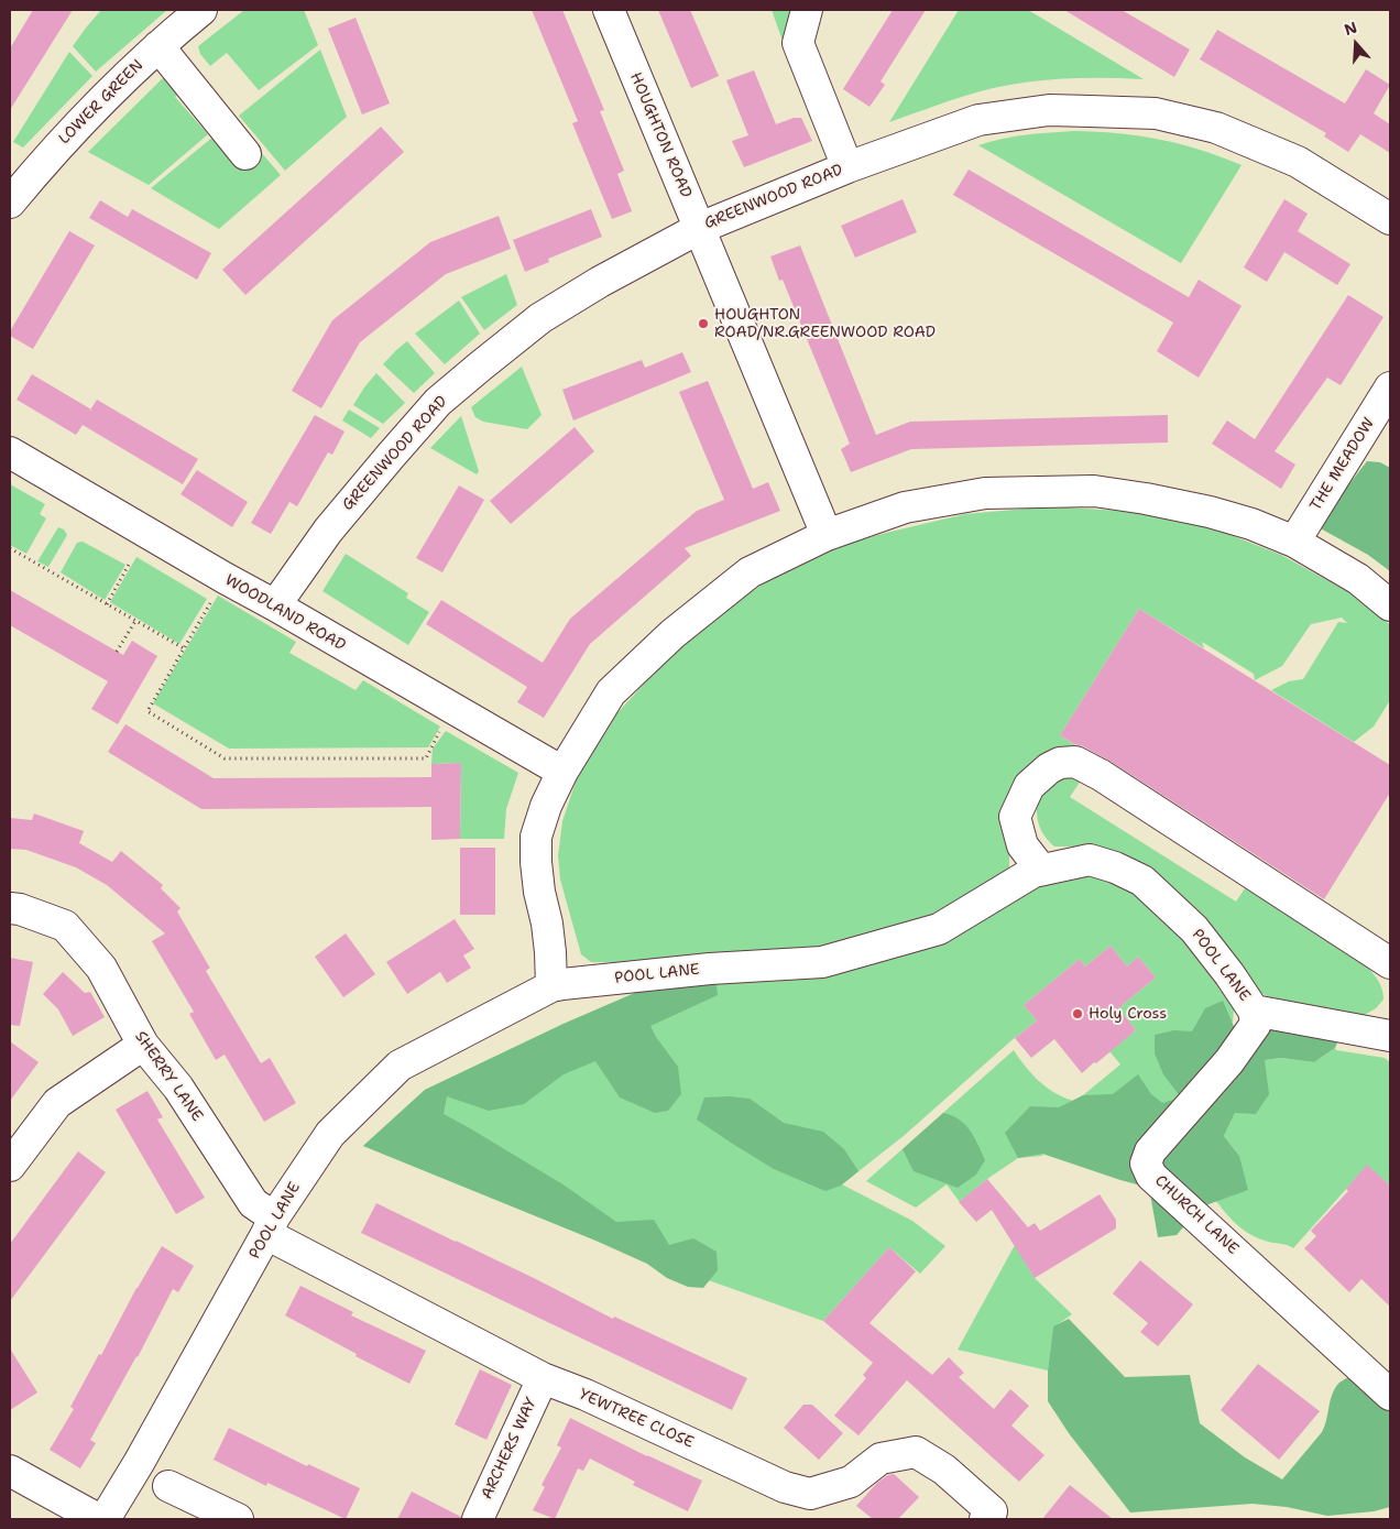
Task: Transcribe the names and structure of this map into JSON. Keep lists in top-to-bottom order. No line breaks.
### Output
{"streets":{"street":["LOWER GREEN","HOUGHTON ROAD","GREENWOOD ROAD","THE MEADOW","WOODLAND ROAD","POOL LANE","SHERRY LANE","CHURCH LANE","YEWTREE CLOSE","ARCHERS WAY"]},"crossings":[["HOUGHTON ROAD","GREENWOOD ROAD"],["GREENWOOD ROAD","WOODLAND ROAD"],["POOL LANE","SHERRY LANE"],["POOL LANE","CHURCH LANE"],["POOL LANE","YEWTREE CLOSE"],["SHERRY LANE","YEWTREE CLOSE"],["YEWTREE CLOSE","ARCHERS WAY"]],"places":["HOUGHTON ROAD/NR.GREENWOOD ROAD","Holy Cross"],"north":"top"}
